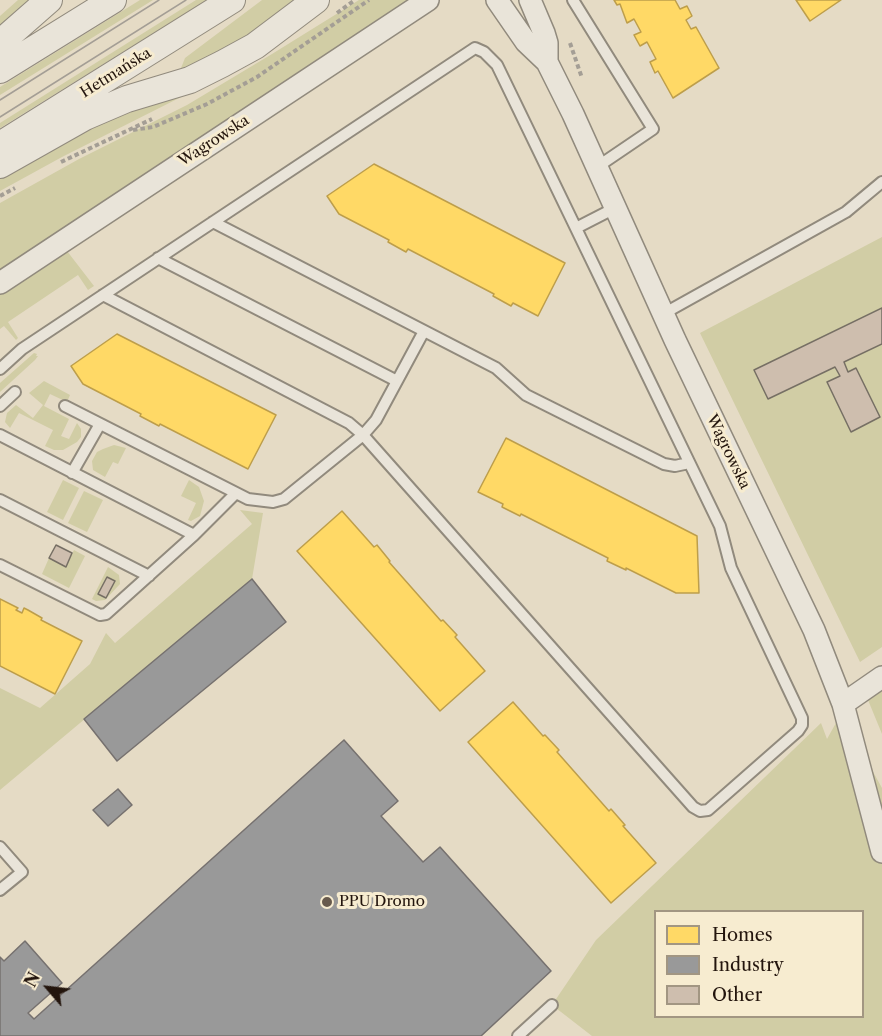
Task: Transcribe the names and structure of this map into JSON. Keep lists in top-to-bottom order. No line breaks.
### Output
{"streets":{"street":["Hetmańska","Wagrowska"]},"places":["PPU Dromo"],"legend":["Homes","Industry","Other"],"north":"top left"}
